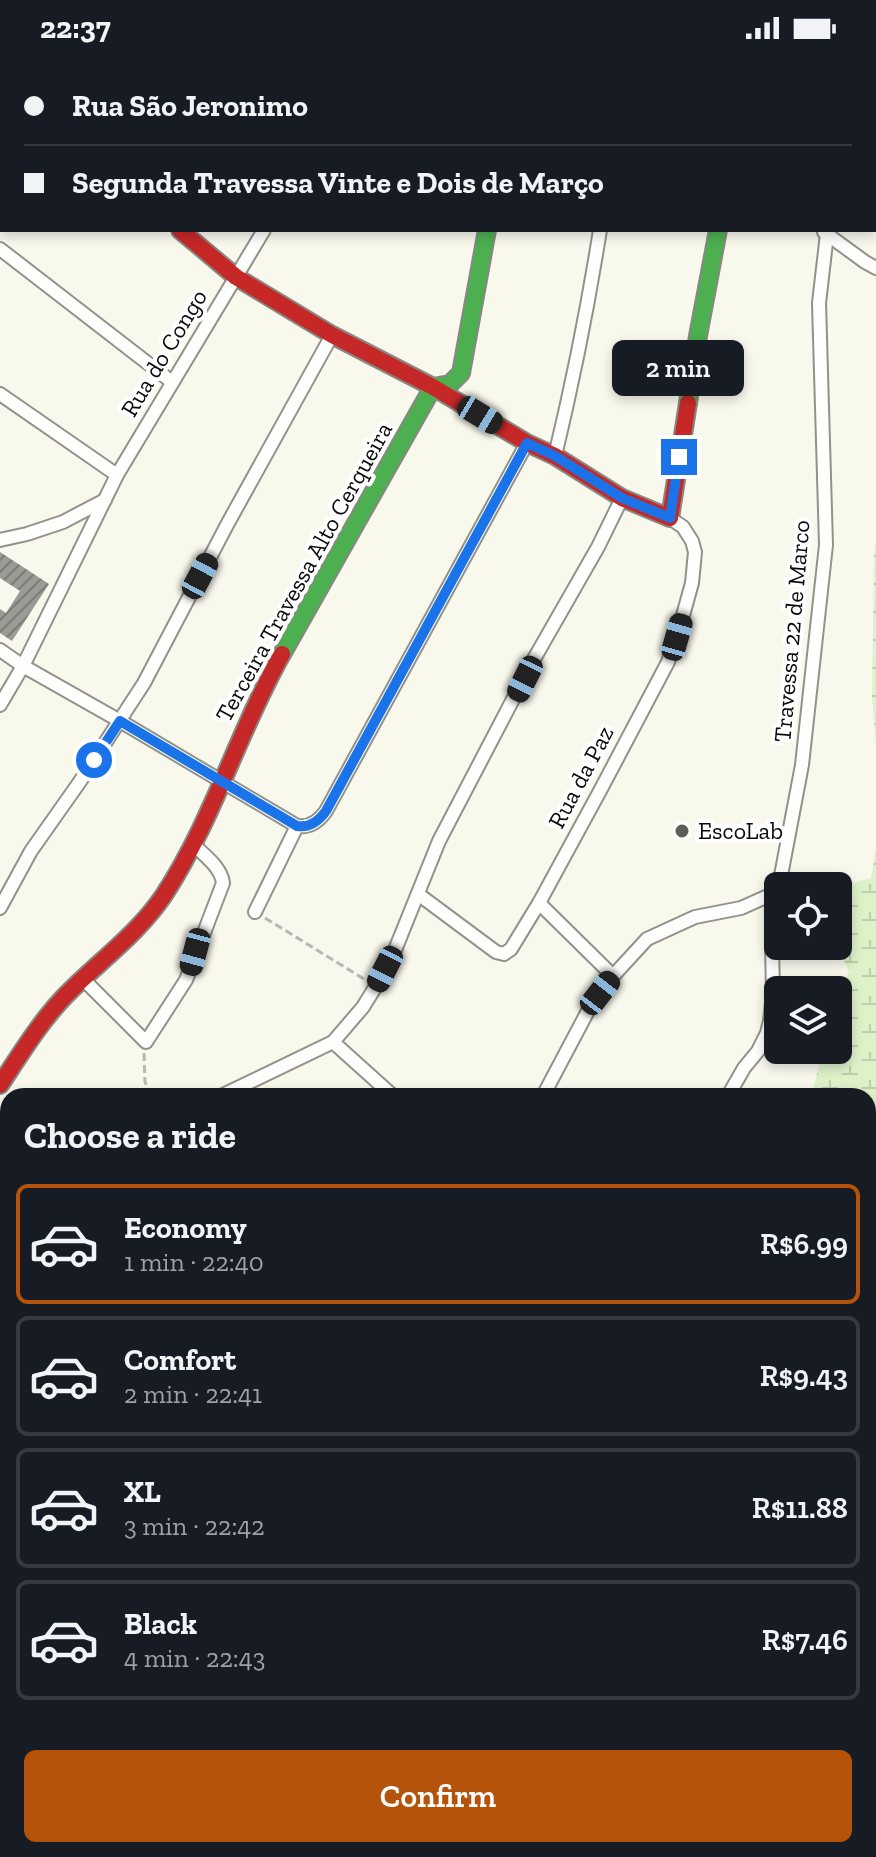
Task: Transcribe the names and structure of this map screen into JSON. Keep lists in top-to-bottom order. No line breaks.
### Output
{"streets":{"street":["Rua do Congo","Terceira Travessa Alto Cerqueira","Travessa 22 de Marco","Rua da Paz"]},"places":["EscoLab"],"page":{"status":"22:37","banner":["Rua São Jeronimo","Segunda Travessa Vinte e Dois de Março"],"bubble":"2 min","heading":"Choose a ride","list":[{"name":"Economy","note":"1 min · 22:40","value":"R$6.99"},{"name":"Comfort","note":"2 min · 22:41","value":"R$9.43"},{"name":"XL","note":"3 min · 22:42","value":"R$11.88"},{"name":"Black","note":"4 min · 22:43","value":"R$7.46"}],"buttons":"Confirm"}}
